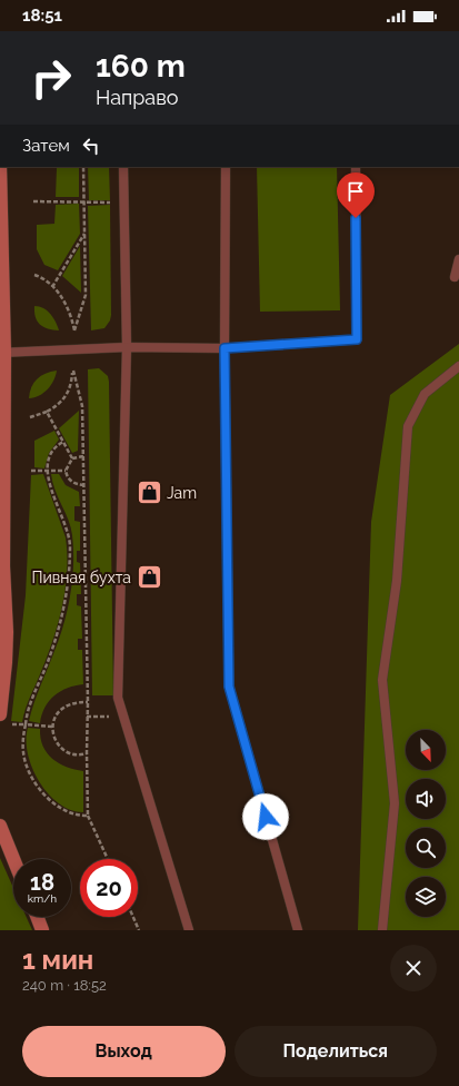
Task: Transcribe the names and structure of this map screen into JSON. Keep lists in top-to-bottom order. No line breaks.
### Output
{"places":{"shop":["Jam","Пивная бухта"]},"north":"bottom right","page":{"status":"18:51","turn":["160 m","Направо"],"then":"Затем","speed":"18 km/h","limit":"20","heading":["1 мин","240 m · 18:52"],"buttons":["Выход","Поделиться"]}}
